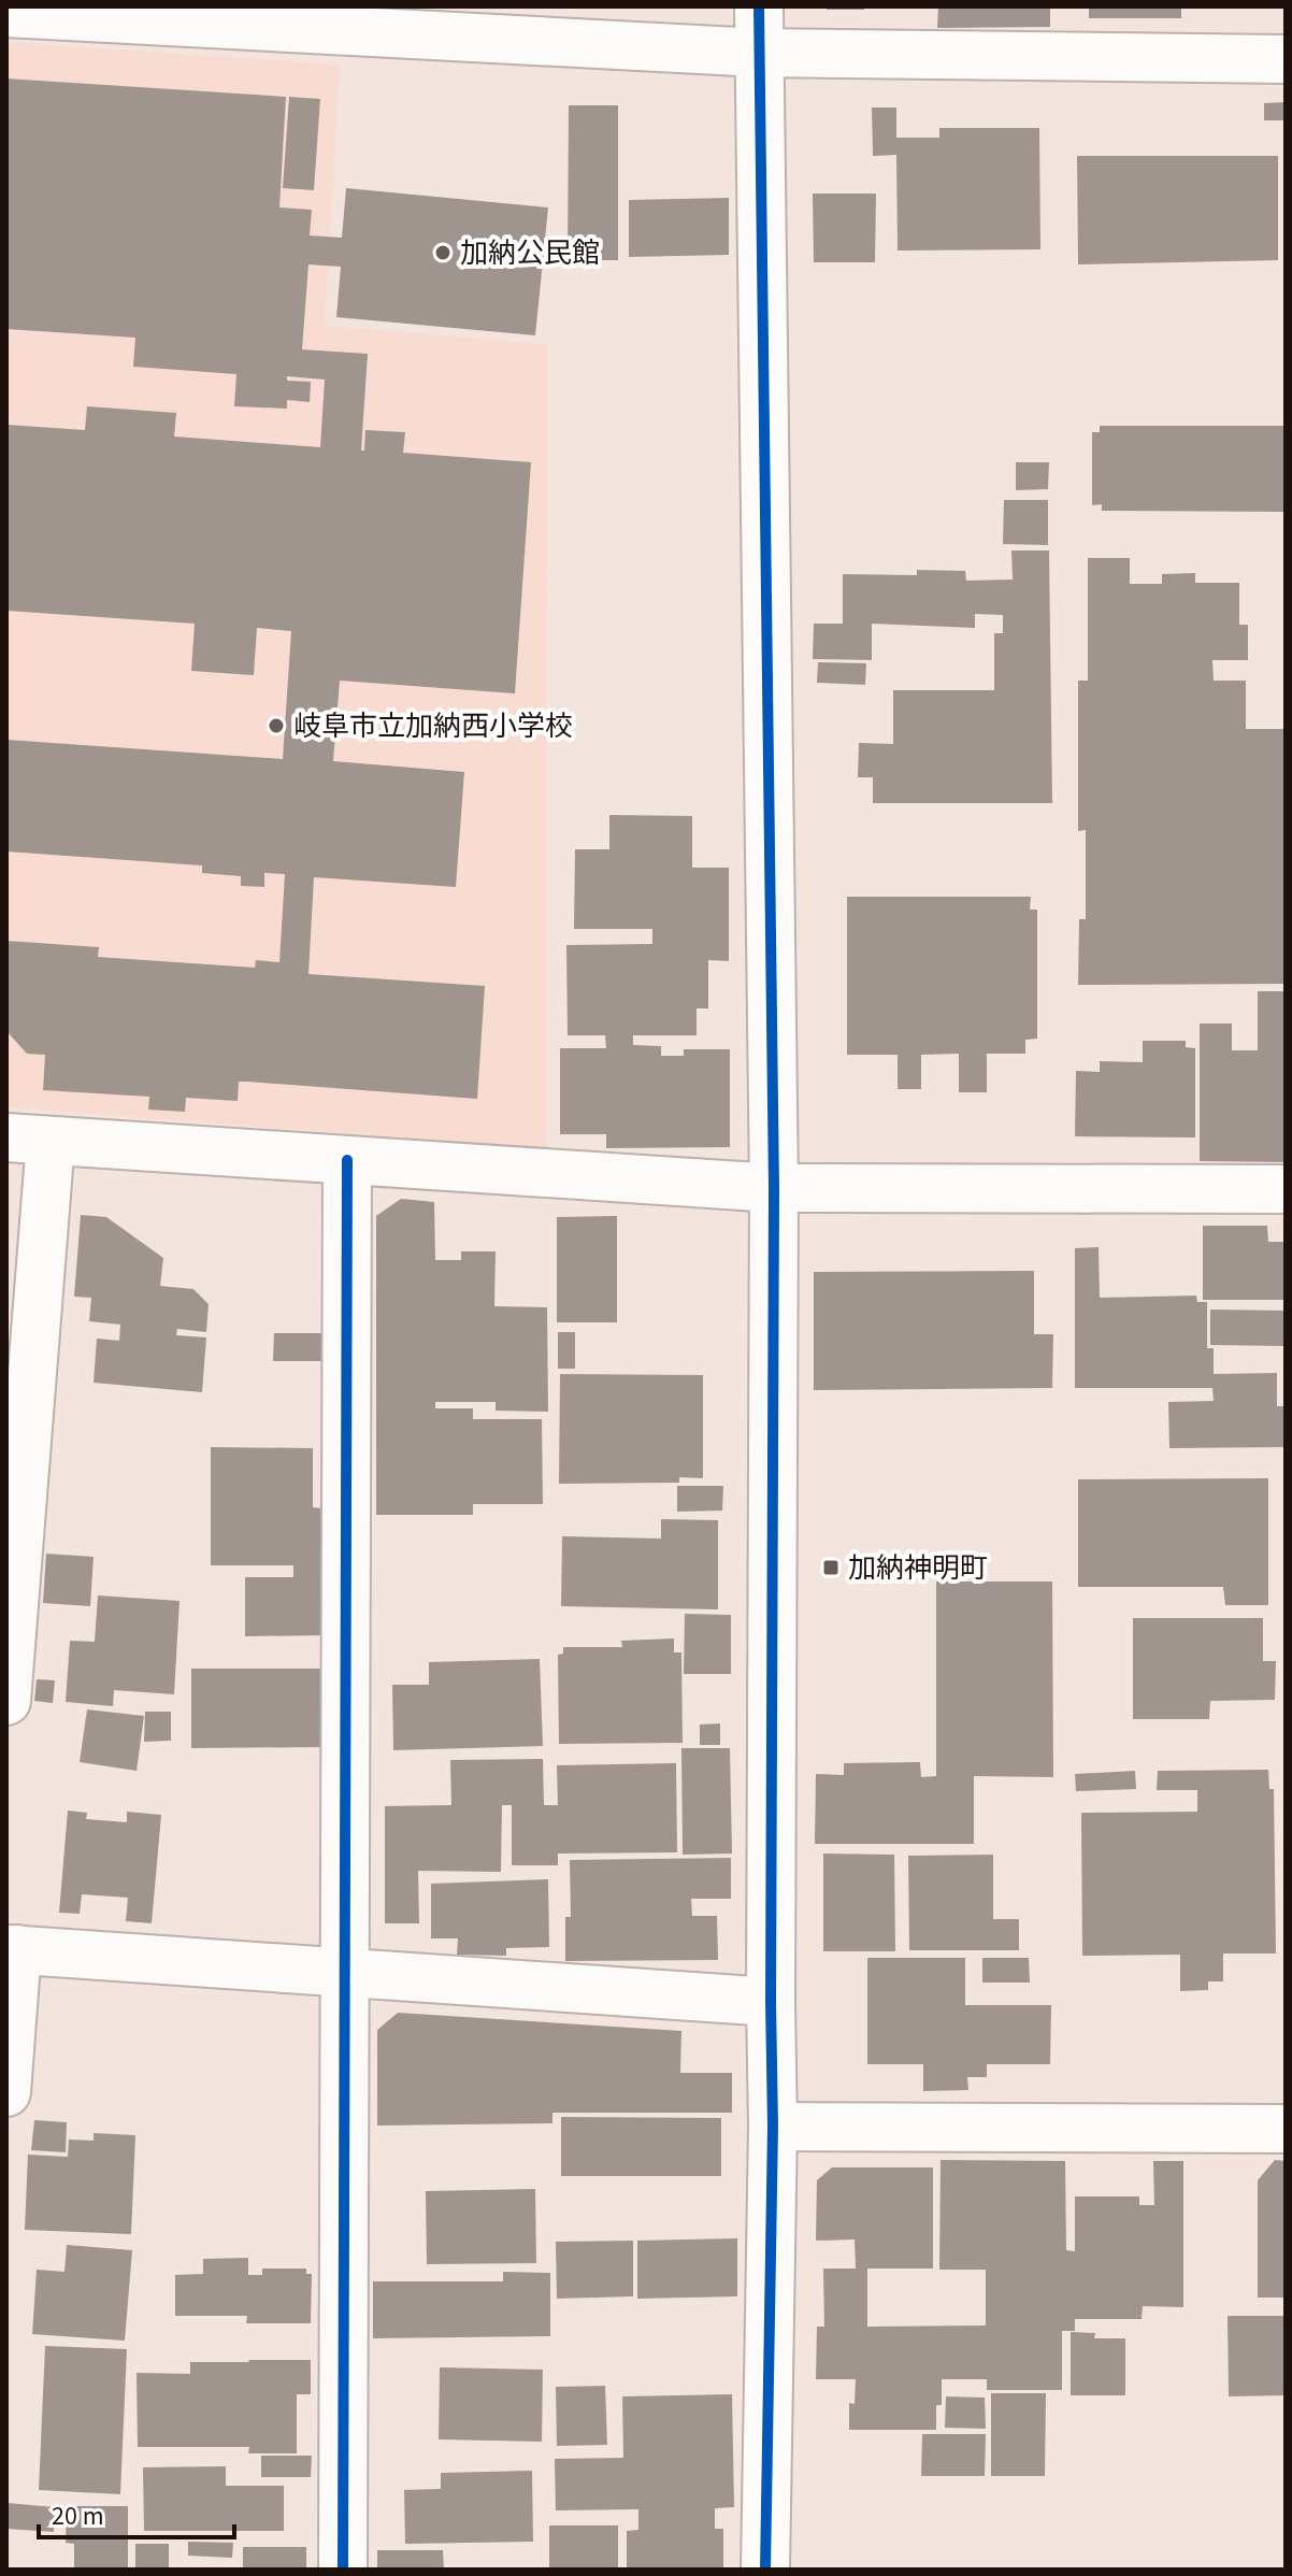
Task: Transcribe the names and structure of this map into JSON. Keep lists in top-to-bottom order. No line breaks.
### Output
{"places":{"other":["加納公民館","岐阜市立加納西小学校"],"transit":["加納神明町"]},"scale_bar":"20 m"}
